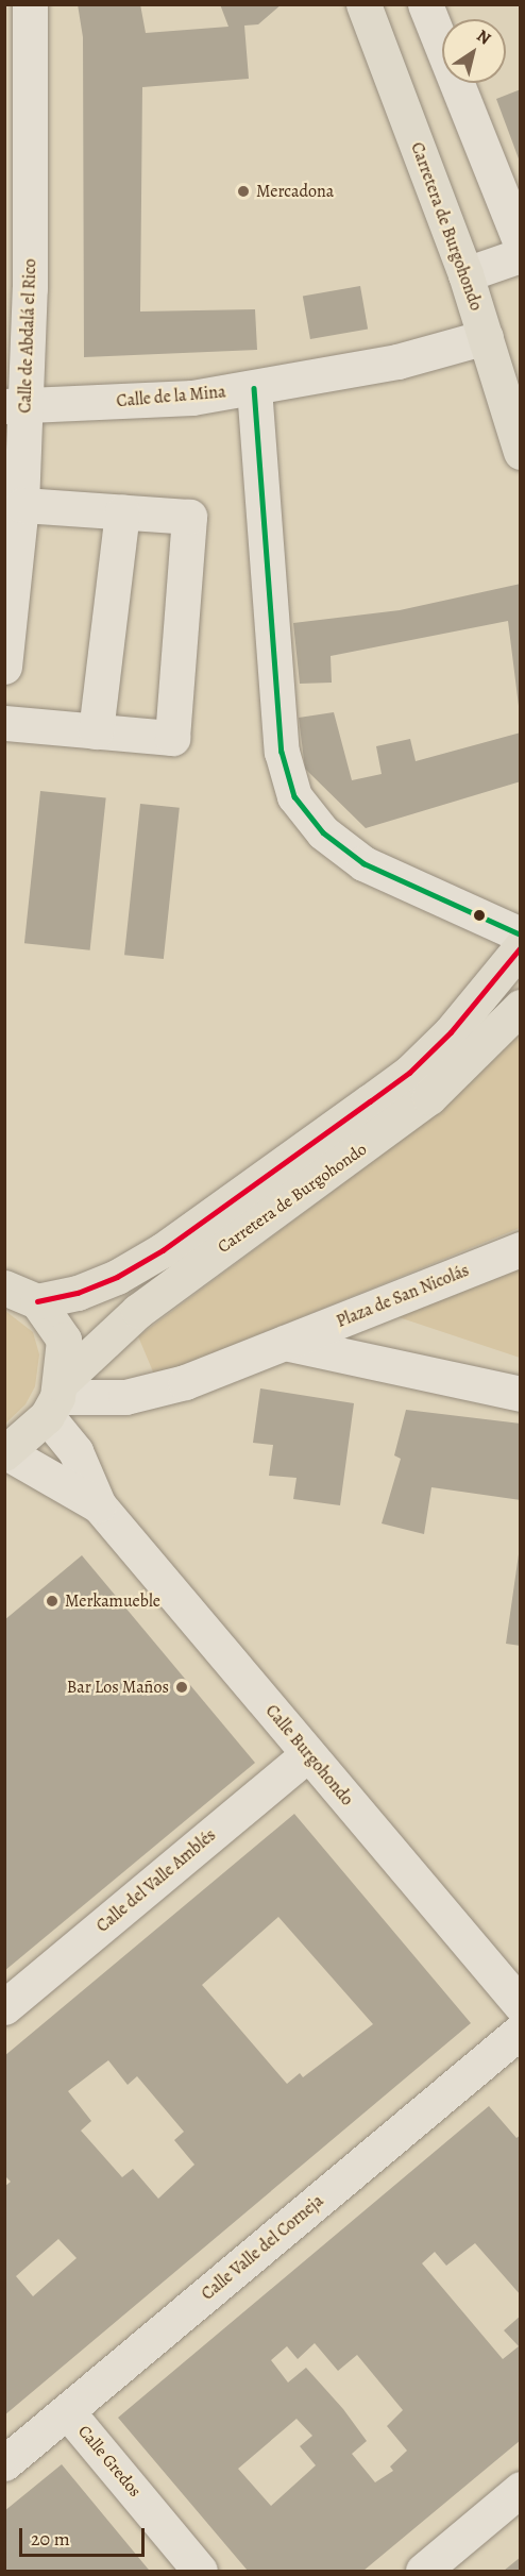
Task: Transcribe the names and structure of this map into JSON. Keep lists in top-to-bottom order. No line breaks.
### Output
{"streets":{"main road":["Carretera de Burgohondo"],"street":["Calle de Abdalá el Rico","Calle de la Mina","Plaza de San Nicolás","Calle Burgohondo","Calle del Valle Amblés","Calle Valle del Corneja","Calle Gredos"]},"crossings":[["Carretera de Burgohondo","Calle de la Mina"],["Carretera de Burgohondo","Plaza de San Nicolás"],["Carretera de Burgohondo","Calle Burgohondo"],["Calle de Abdalá el Rico","Calle de la Mina"],["Plaza de San Nicolás","Calle Burgohondo"],["Calle Burgohondo","Calle del Valle Amblés"],["Calle Valle del Corneja","Calle Gredos"]],"places":["Mercadona","Merkamueble","Bar Los Maños"],"scale_bar":"20 m","north":"top right"}
